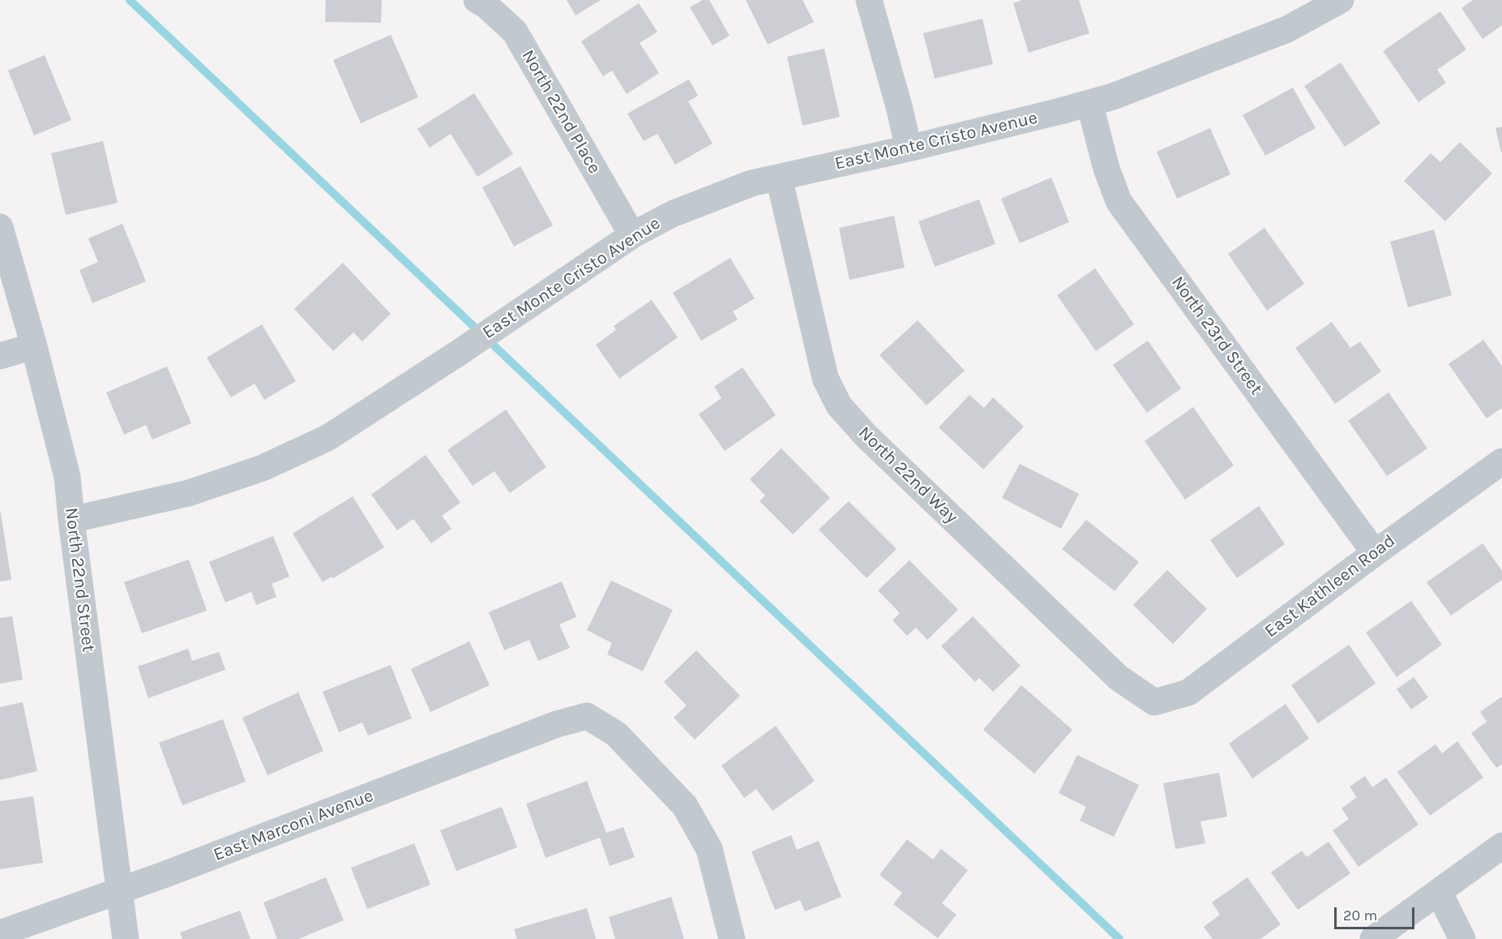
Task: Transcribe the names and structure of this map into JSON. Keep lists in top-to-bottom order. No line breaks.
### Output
{"streets":{"street":["North 22nd Place","East Monte Cristo Avenue","North 23rd Street","North 22nd Way","North 22nd Street","East Kathleen Road","East Marconi Avenue"]},"crossings":[["North 22nd Place","East Monte Cristo Avenue"],["East Monte Cristo Avenue","North 23rd Street"],["East Monte Cristo Avenue","North 22nd Way"],["East Monte Cristo Avenue","North 22nd Street"],["North 23rd Street","East Kathleen Road"],["North 22nd Way","East Kathleen Road"],["North 22nd Street","East Marconi Avenue"]],"scale_bar":"20 m"}
